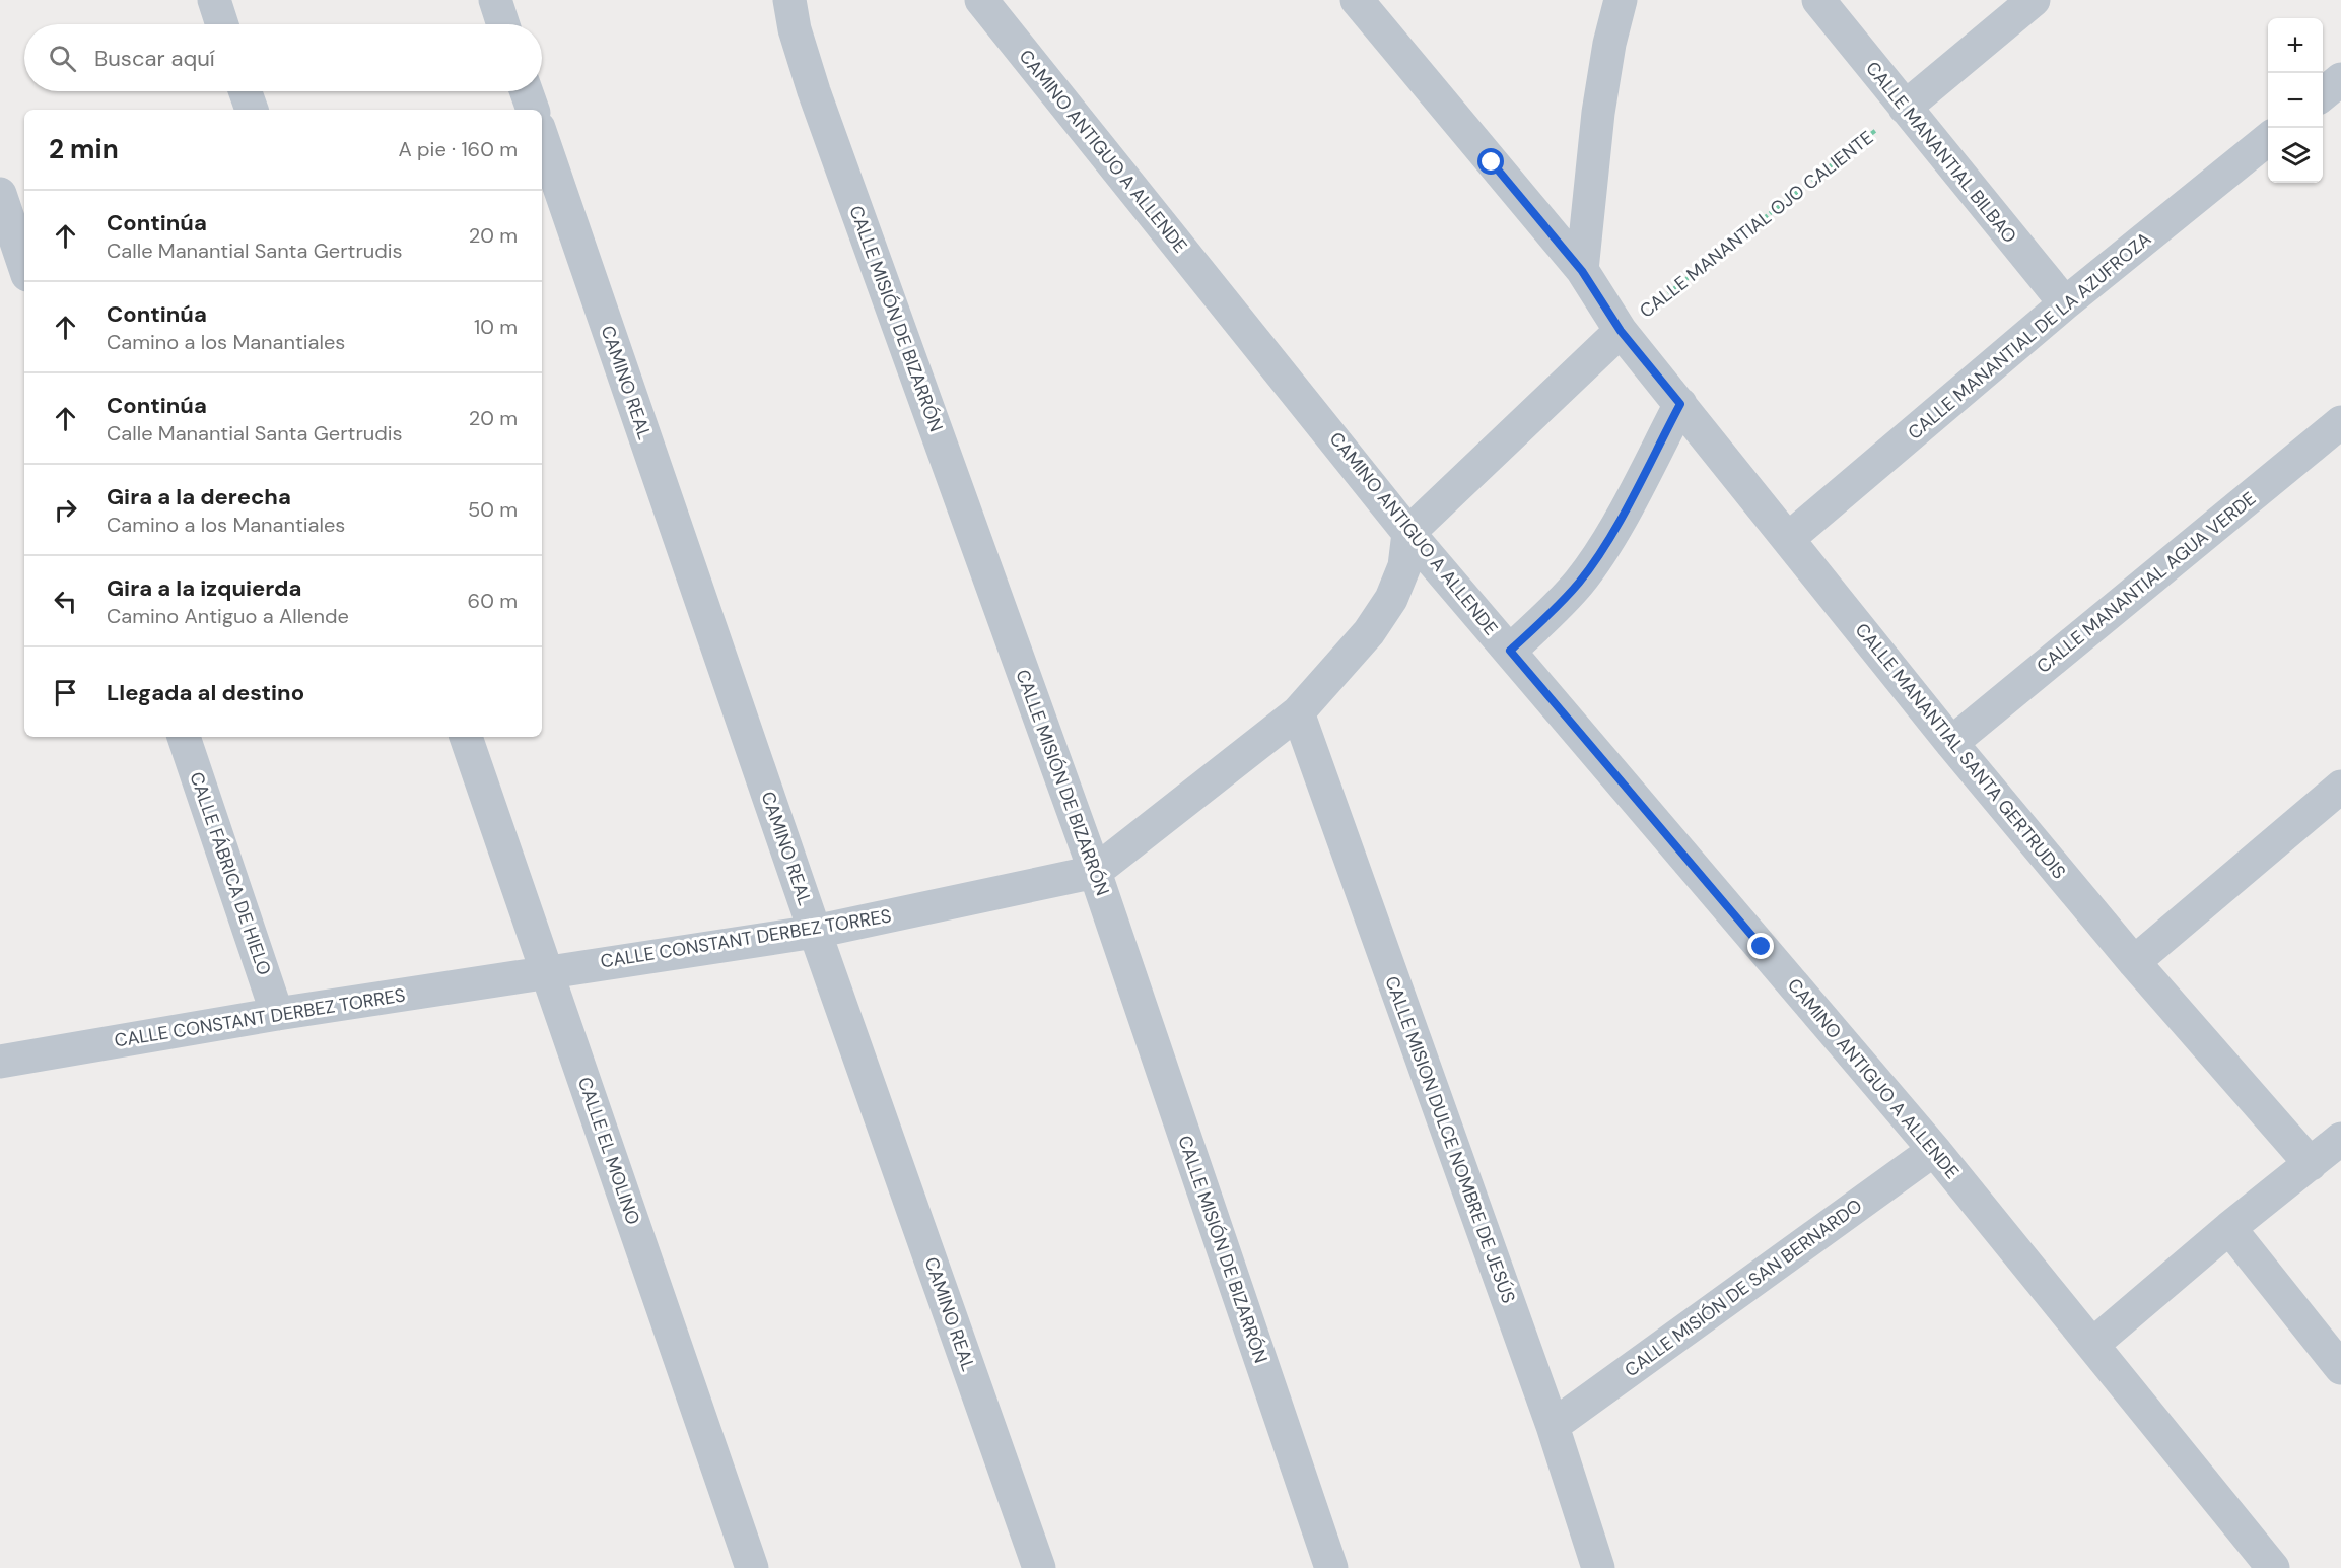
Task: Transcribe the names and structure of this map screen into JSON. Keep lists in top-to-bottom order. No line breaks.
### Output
{"streets":{"street":["CAMINO ANTIGUO A ALLENDE","CALLE MANANTIAL BILBAO","CALLE MISIÓN DE BIZARRÓN","CALLE MANANTIAL DE LA AZUFROZA","CAMINO REAL","CALLE MANANTIAL AGUA VERDE","CALLE MANANTIAL SANTA GERTRUDIS","CALLE FÁBRICA DE HIELO","CALLE CONSTANT DERBEZ TORRES","CALLE MISION DULCE NOMBRE DE JESÚS","CALLE EL MOLINO","CALLE MISIÓN DE SAN BERNARDO"],"path":["CALLE MANANTIAL OJO CALIENTE"]},"crossings":[["CAMINO ANTIGUO A ALLENDE","CALLE CONSTANT DERBEZ TORRES"],["CAMINO ANTIGUO A ALLENDE","CALLE MISIÓN DE SAN BERNARDO"],["CALLE MANANTIAL BILBAO","CALLE MANANTIAL OJO CALIENTE"],["CALLE MANANTIAL BILBAO","CALLE MANANTIAL DE LA AZUFROZA"],["CALLE MANANTIAL OJO CALIENTE","CALLE MANANTIAL SANTA GERTRUDIS"],["CALLE MISIÓN DE BIZARRÓN","CALLE CONSTANT DERBEZ TORRES"],["CALLE MANANTIAL DE LA AZUFROZA","CALLE MANANTIAL SANTA GERTRUDIS"],["CAMINO REAL","CALLE CONSTANT DERBEZ TORRES"],["CALLE MANANTIAL AGUA VERDE","CALLE MANANTIAL SANTA GERTRUDIS"],["CALLE FÁBRICA DE HIELO","CALLE CONSTANT DERBEZ TORRES"],["CALLE CONSTANT DERBEZ TORRES","CALLE MISION DULCE NOMBRE DE JESÚS"],["CALLE CONSTANT DERBEZ TORRES","CALLE EL MOLINO"],["CALLE MISION DULCE NOMBRE DE JESÚS","CALLE MISIÓN DE SAN BERNARDO"]],"page":{"map_buttons":["+","−"],"search":"Buscar aquí","heading":["2 min","A pie · 160 m"],"list":[["Continúa","Calle Manantial Santa Gertrudis","20 m"],["Continúa","Camino a los Manantiales","10 m"],["Continúa","Calle Manantial Santa Gertrudis","20 m"],["Gira a la derecha","Camino a los Manantiales","50 m"],["Gira a la izquierda","Camino Antiguo a Allende","60 m"],"Llegada al destino"]}}
